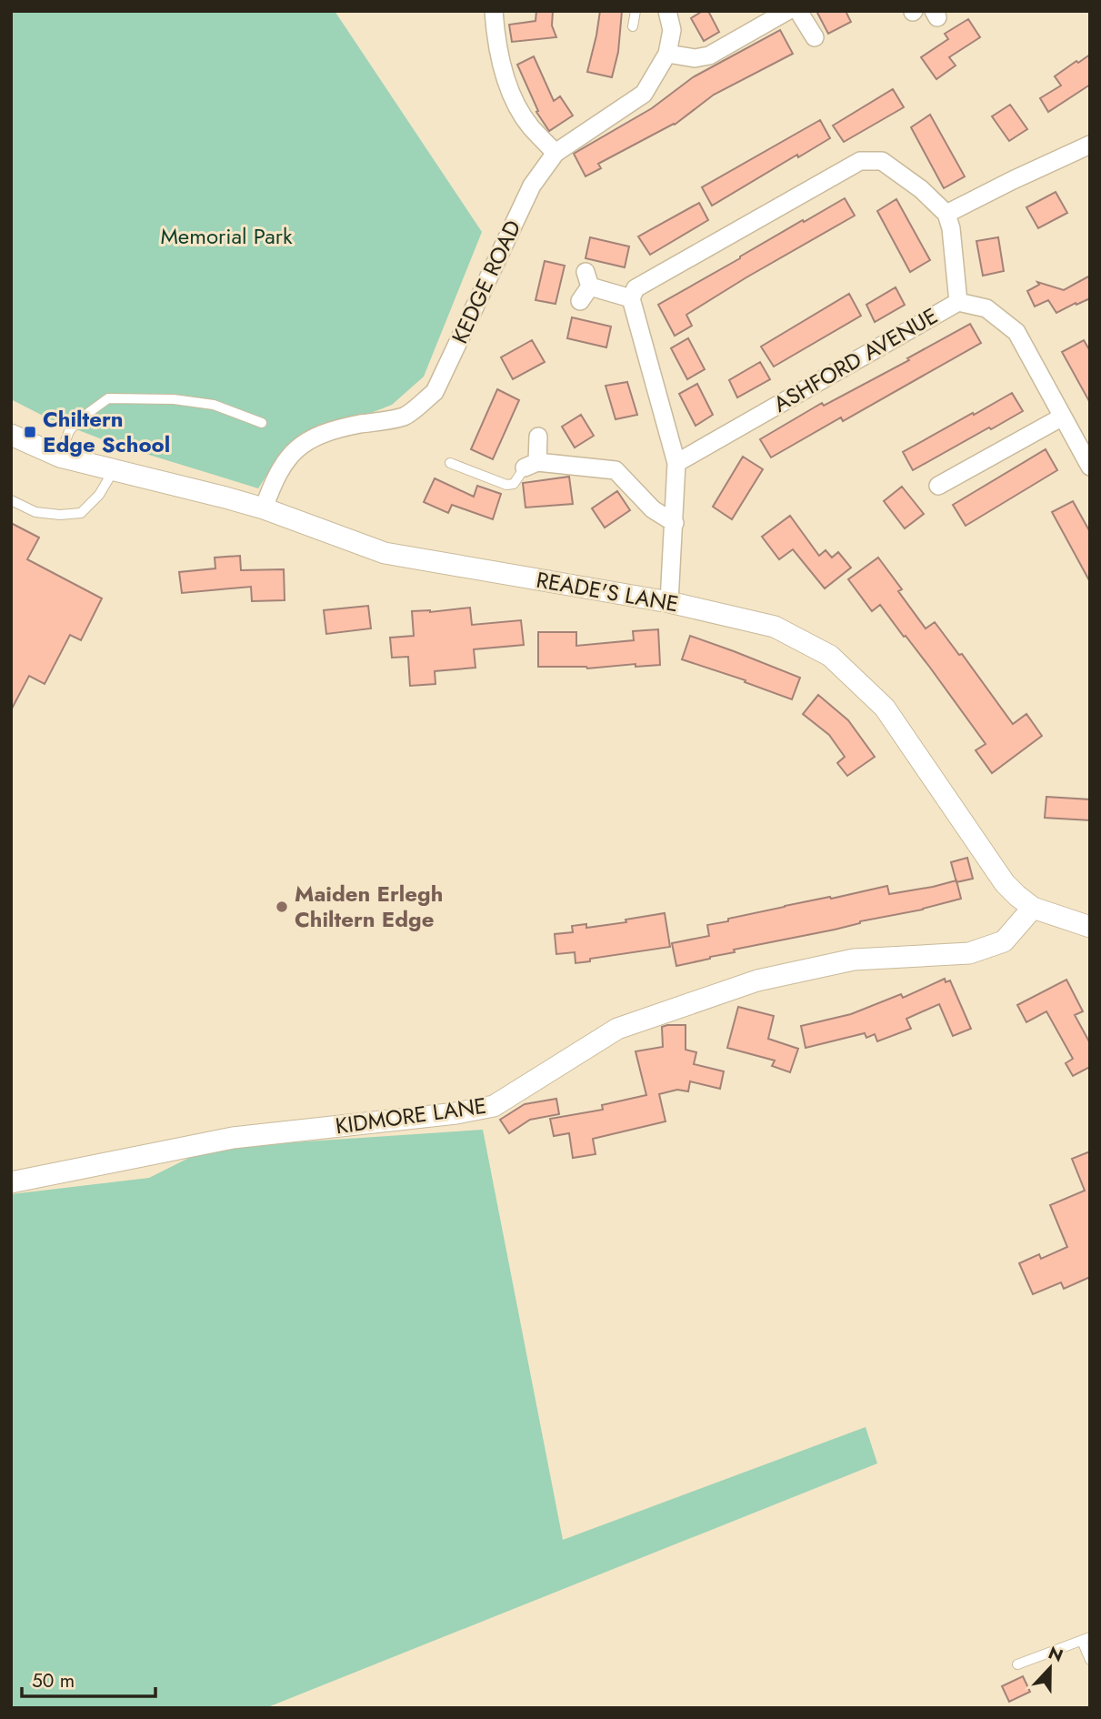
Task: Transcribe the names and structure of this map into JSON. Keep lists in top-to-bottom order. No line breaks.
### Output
{"streets":{"street":["KEDGE ROAD","ASHFORD AVENUE","READE'S LANE","KIDMORE LANE"]},"crossings":[["KEDGE ROAD","READE'S LANE"],["READE'S LANE","KIDMORE LANE"]],"parks":["Memorial Park"],"places":{"transit":["Chiltern Edge School"],"other":["Maiden Erlegh Chiltern Edge"]},"scale_bar":"50 m","north":"top"}
